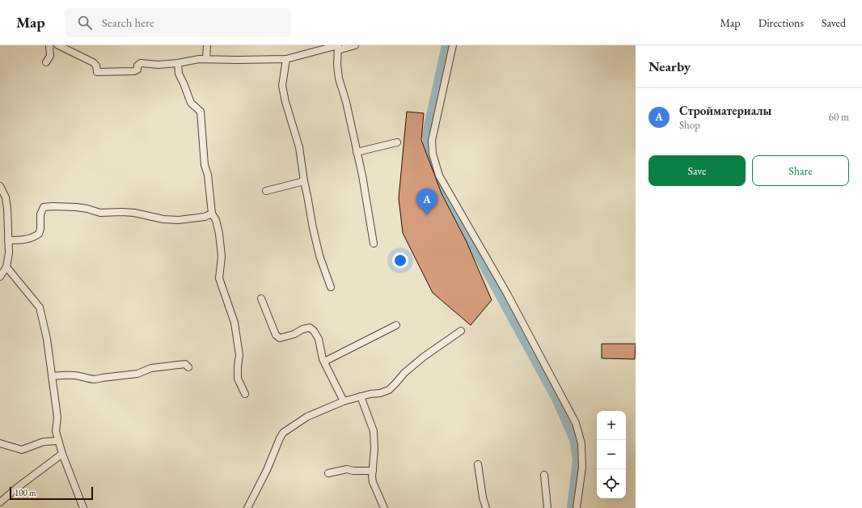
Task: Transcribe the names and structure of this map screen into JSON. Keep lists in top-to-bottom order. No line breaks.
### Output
{"scale_bar":"100 m","page":{"header":"Map","search":"Search here","nav":["Map","Directions","Saved"],"heading":"Nearby","list":[{"mark":"A","name":"Стройматериалы","note":"Shop","value":"60 m"}],"buttons":["Save","Share"],"pins":"A","map_buttons":["+","−"],"scale":"100 m"}}
